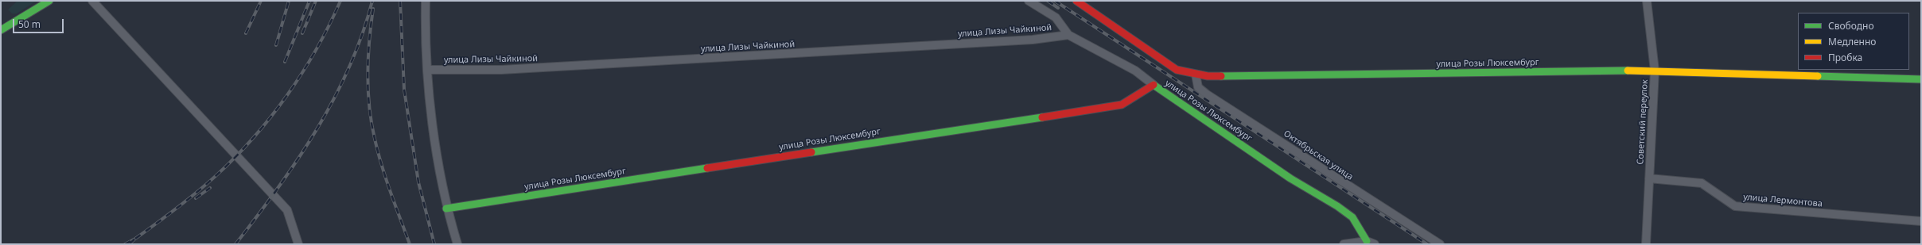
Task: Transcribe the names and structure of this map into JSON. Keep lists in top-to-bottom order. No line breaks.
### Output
{"streets":{"street":["улица Лизы Чайкиной","улица Розы Люксембург","Советский переулок","Октябрьская улица","улица Лермонтова"]},"crossings":[["улица Розы Люксембург","Советский переулок"],["улица Розы Люксембург","Октябрьская улица"],["Советский переулок","улица Лермонтова"]],"legend":["Свободно","Медленно","Пробка"],"scale_bar":"50 m"}
